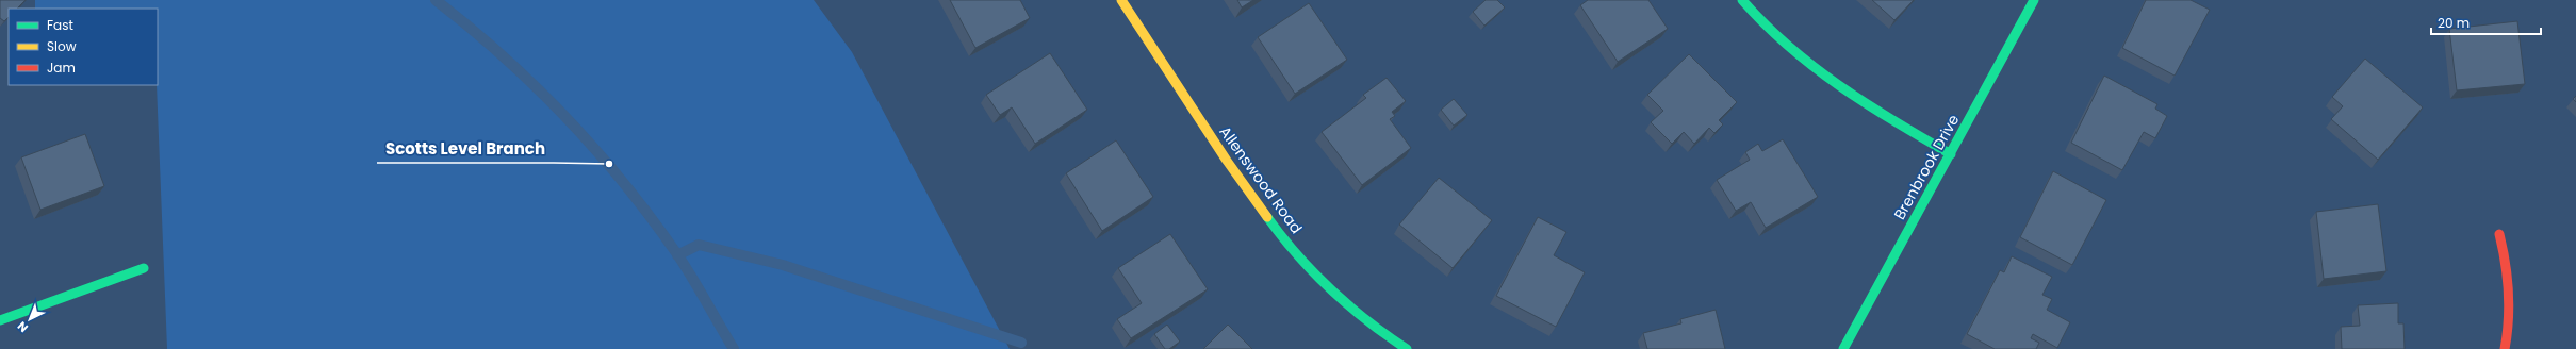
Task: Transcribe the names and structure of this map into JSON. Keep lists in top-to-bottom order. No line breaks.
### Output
{"streets":{"street":["Brenbrook Drive","Allenswood Road"]},"places":["Scotts Level Branch"],"legend":["Fast","Slow","Jam"],"scale_bar":"20 m","north":"bottom left"}
